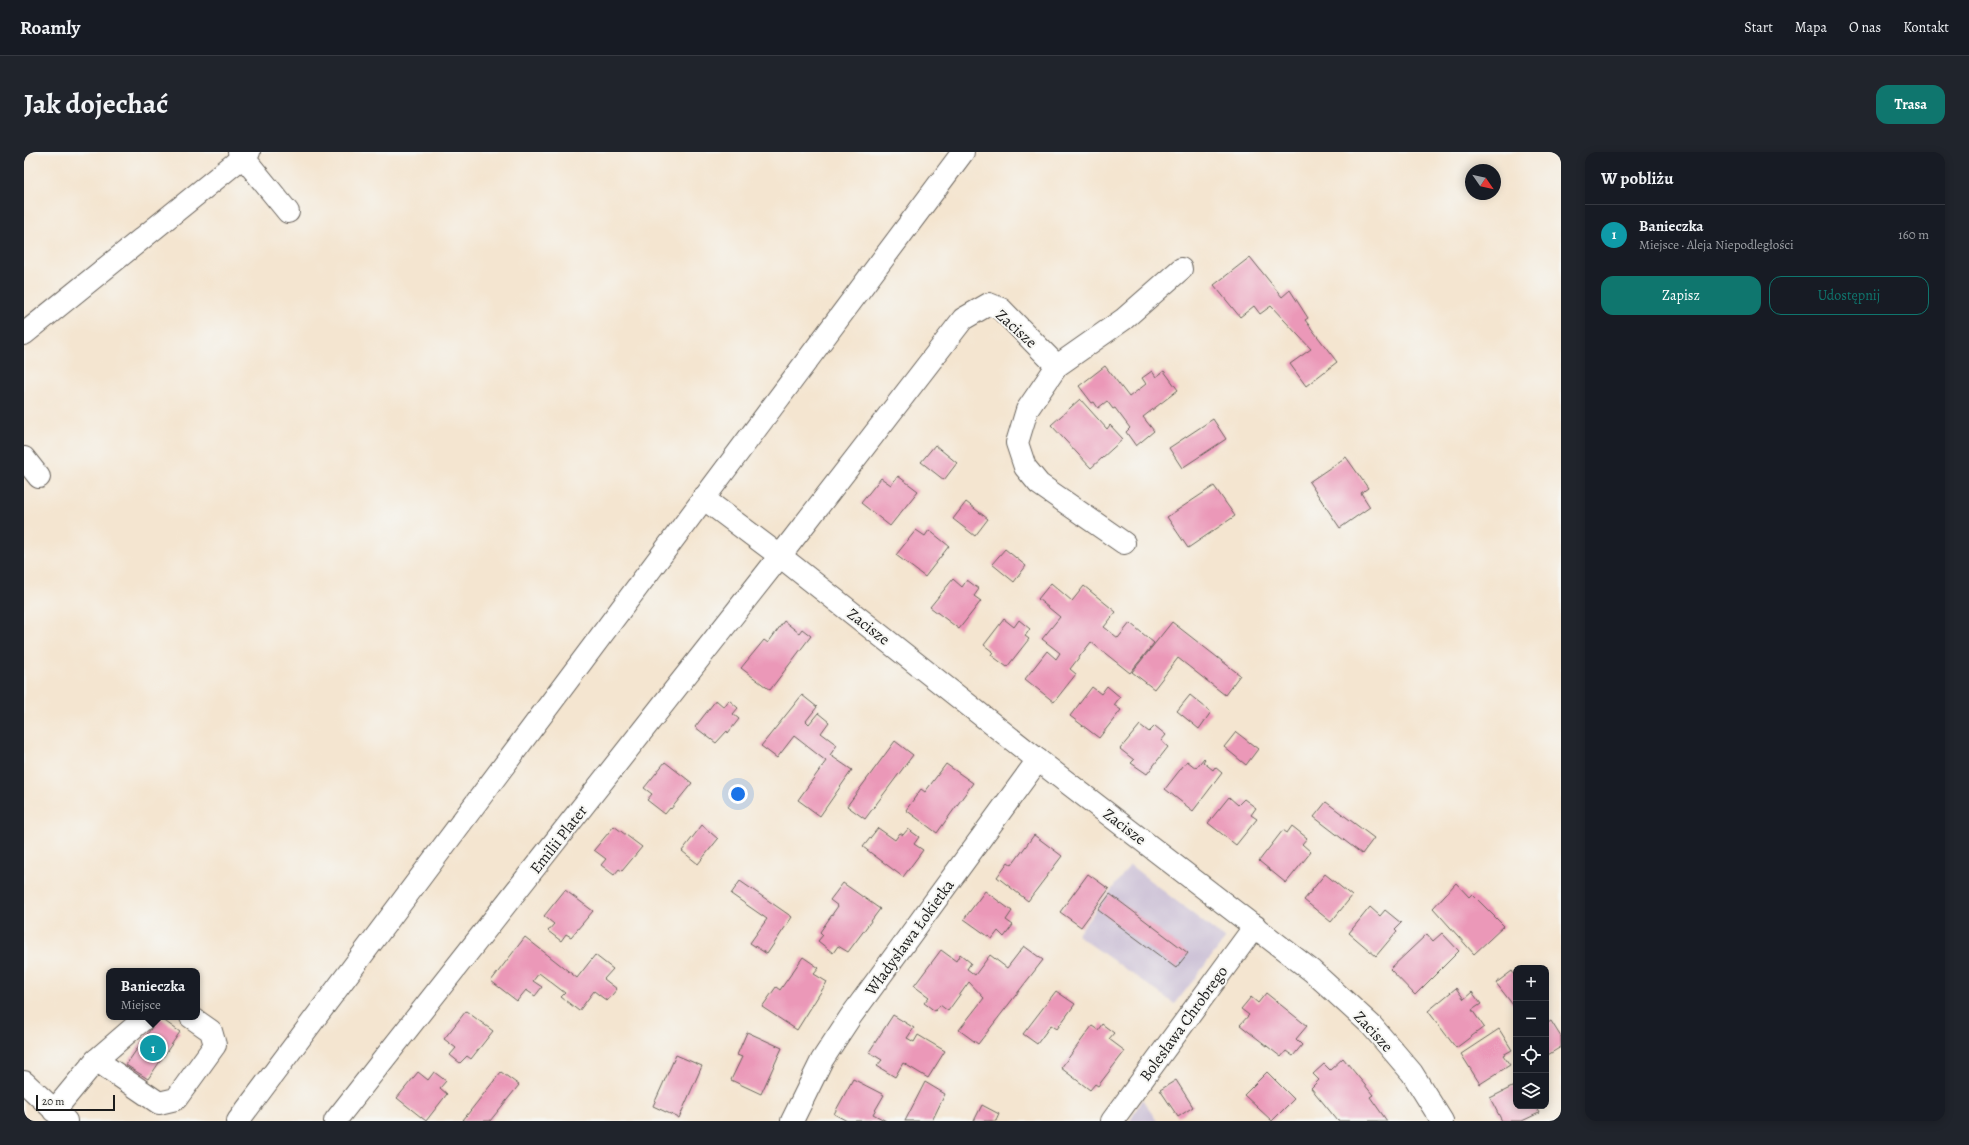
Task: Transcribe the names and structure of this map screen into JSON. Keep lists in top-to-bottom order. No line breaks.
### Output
{"streets":{"street":["Zacisze","Emilii Plater","Władysława Łokietka","Bolesława Chrobrego"]},"crossings":[["Zacisze","Emilii Plater"],["Zacisze","Władysława Łokietka"],["Zacisze","Bolesława Chrobrego"]],"scale_bar":"20 m","north":"bottom right","page":{"header":"Roamly","nav":["Start","Mapa","O nas","Kontakt"],"title":"Jak dojechać","buttons":["Trasa",["Zapisz","Udostępnij"]],"heading":"W pobliżu","list":[{"mark":"1","name":"Banieczka","note":"Miejsce · Aleja Niepodległości","value":"160 m"}],"map_buttons":["+","−"],"popup":["Banieczka","Miejsce"],"pins":"1","scale":"20 m"}}
